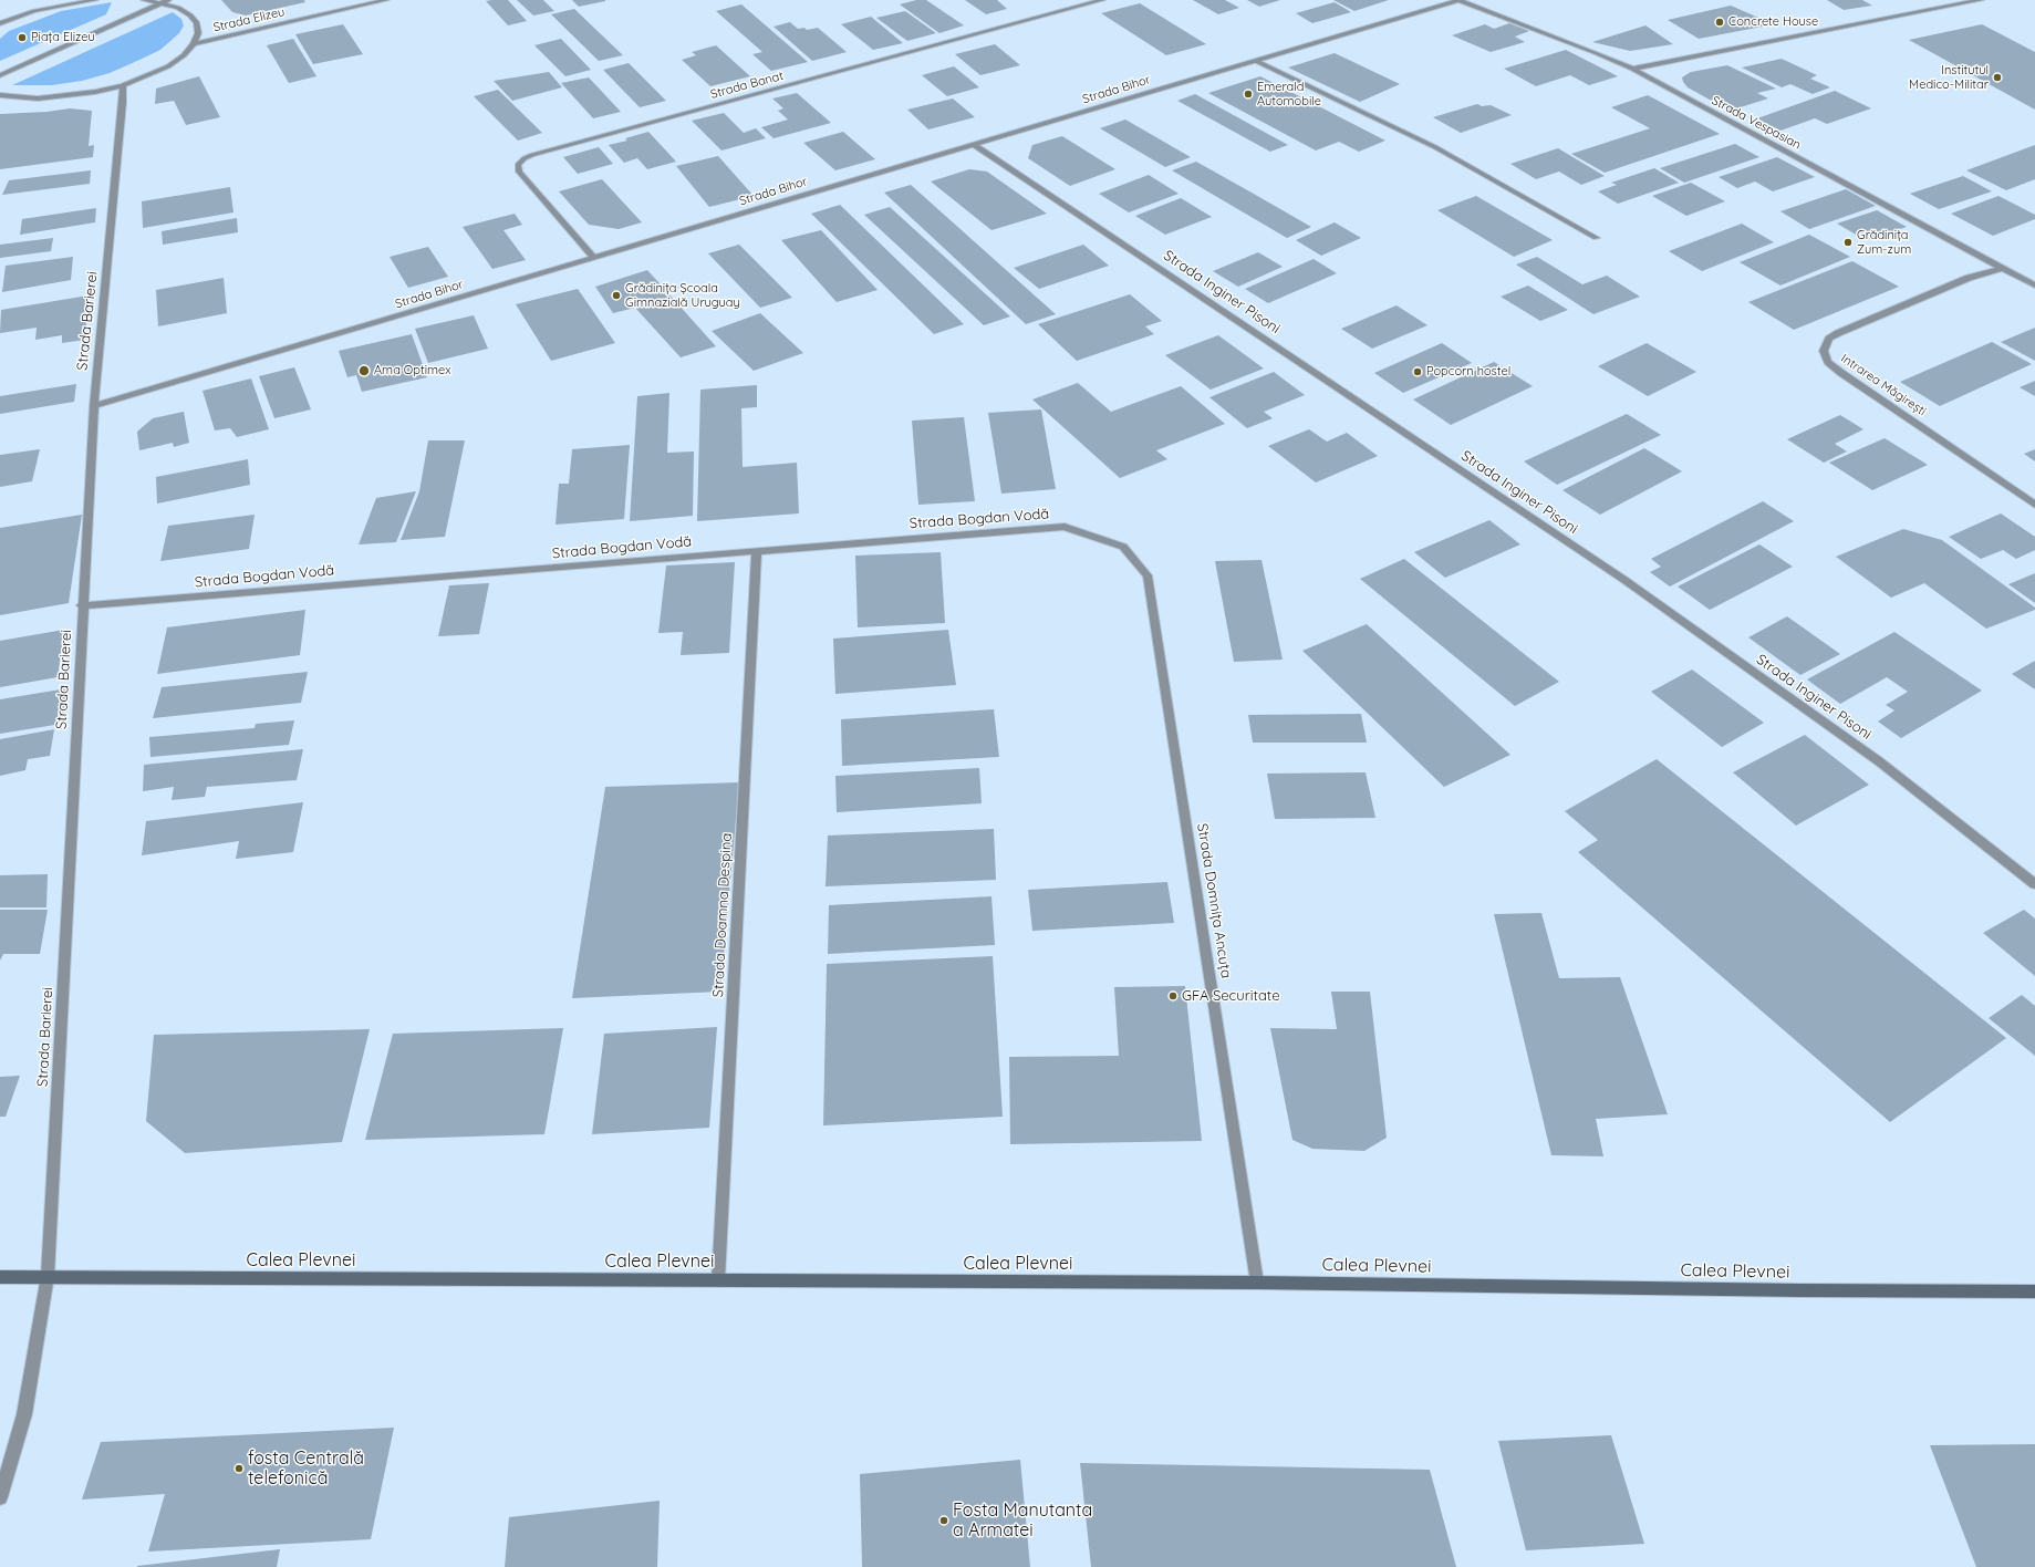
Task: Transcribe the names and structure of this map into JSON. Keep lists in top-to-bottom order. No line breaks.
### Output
{"streets":{"main road":["Calea Plevnei"],"street":["Strada Elizeu","Strada Banat","Strada Bihor","Strada Vespasian","Strada Inginer Pisoni","Strada Barierei","Intrarea Măgirești","Strada Bogdan Vodă","Strada Domnița Ancuța","Strada Doamna Despina"]},"crossings":[["Strada Banat","Strada Bihor"],["Strada Bihor","Strada Vespasian"],["Strada Bihor","Strada Inginer Pisoni"],["Strada Bihor","Strada Barierei"],["Strada Vespasian","Intrarea Măgirești"],["Strada Barierei","Strada Bogdan Vodă"],["Strada Barierei","Calea Plevnei"],["Strada Bogdan Vodă","Strada Domnița Ancuța"],["Strada Bogdan Vodă","Strada Doamna Despina"],["Strada Domnița Ancuța","Calea Plevnei"],["Strada Doamna Despina","Calea Plevnei"]],"places":["Concrete House","Piața Elizeu","Institutul Medico-Militar","Emerald Automobile","Grădinița Zum-zum","Grădinița Școala Gimnazială Uruguay","Ama Optimex","Popcorn hostel","GFA Securitate","fosta Centrală telefonică","Fosta Manutanta a Armatei"]}
